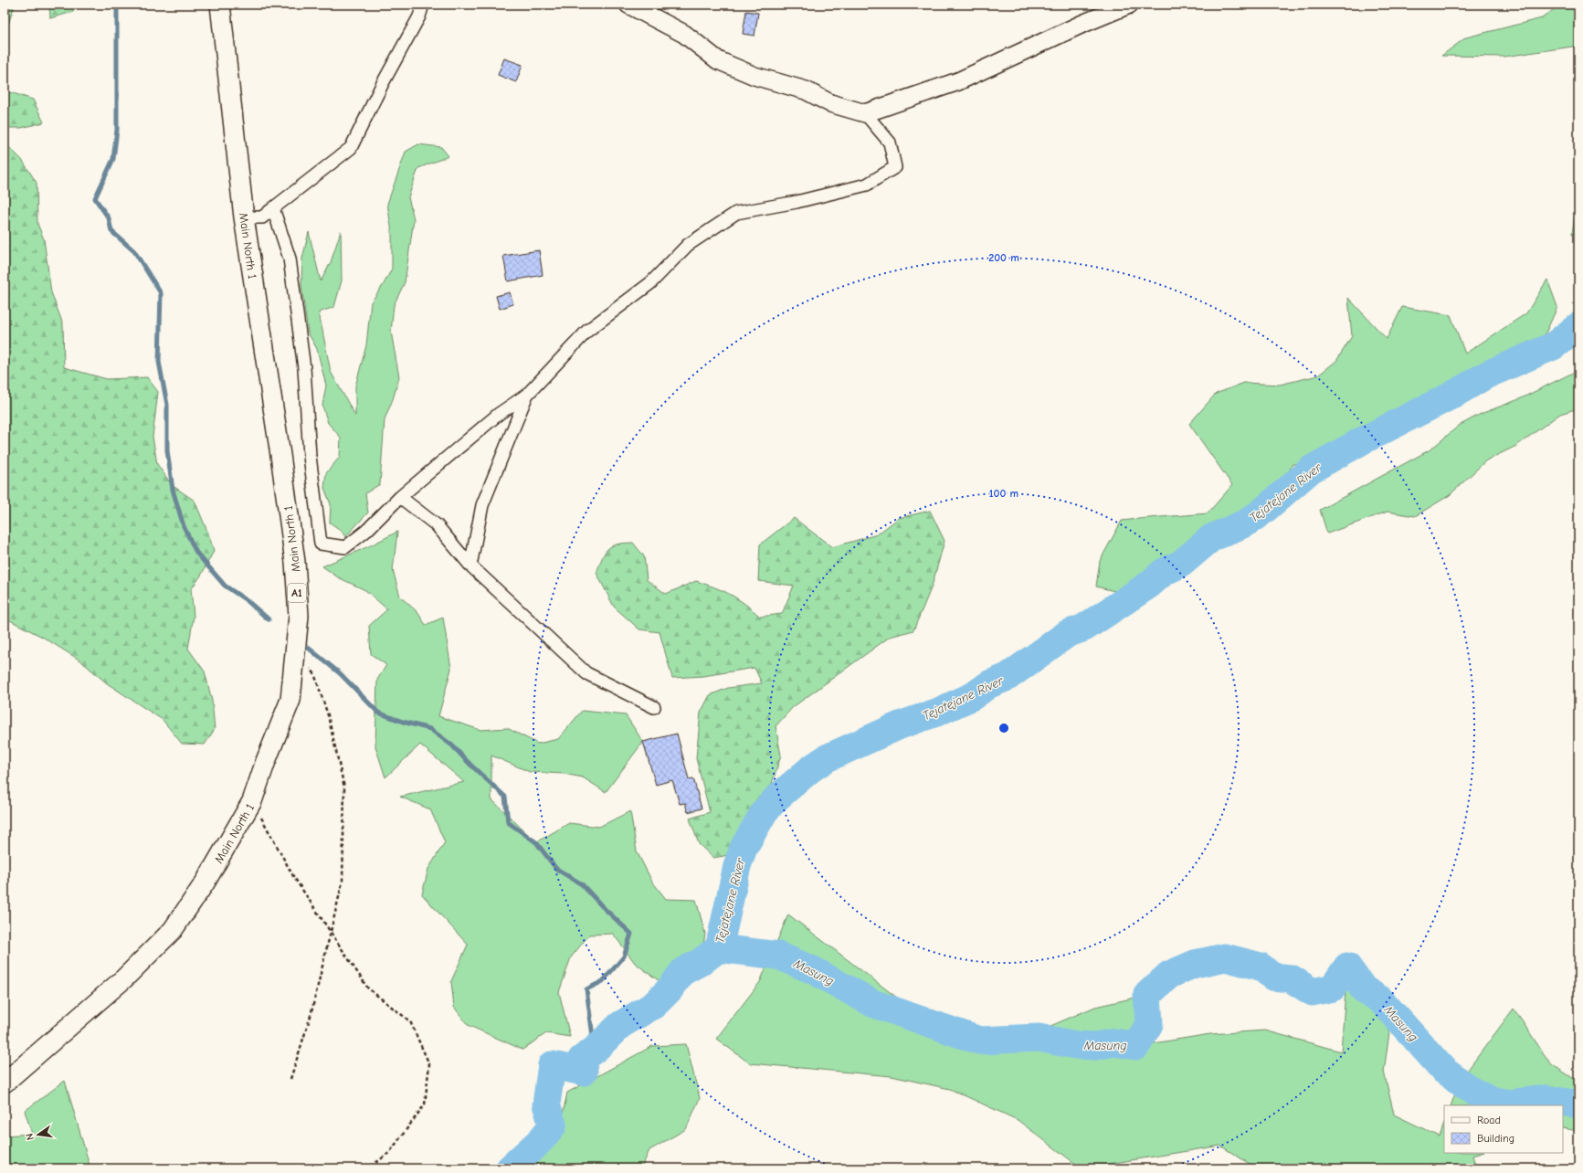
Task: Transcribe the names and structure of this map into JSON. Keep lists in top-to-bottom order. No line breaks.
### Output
{"streets":{"main road":["Main North 1","A1"]},"water":["Tejatejane River","Masung"],"legend":["Road","Building"],"north":"left","rings":["200 m","100 m"]}
